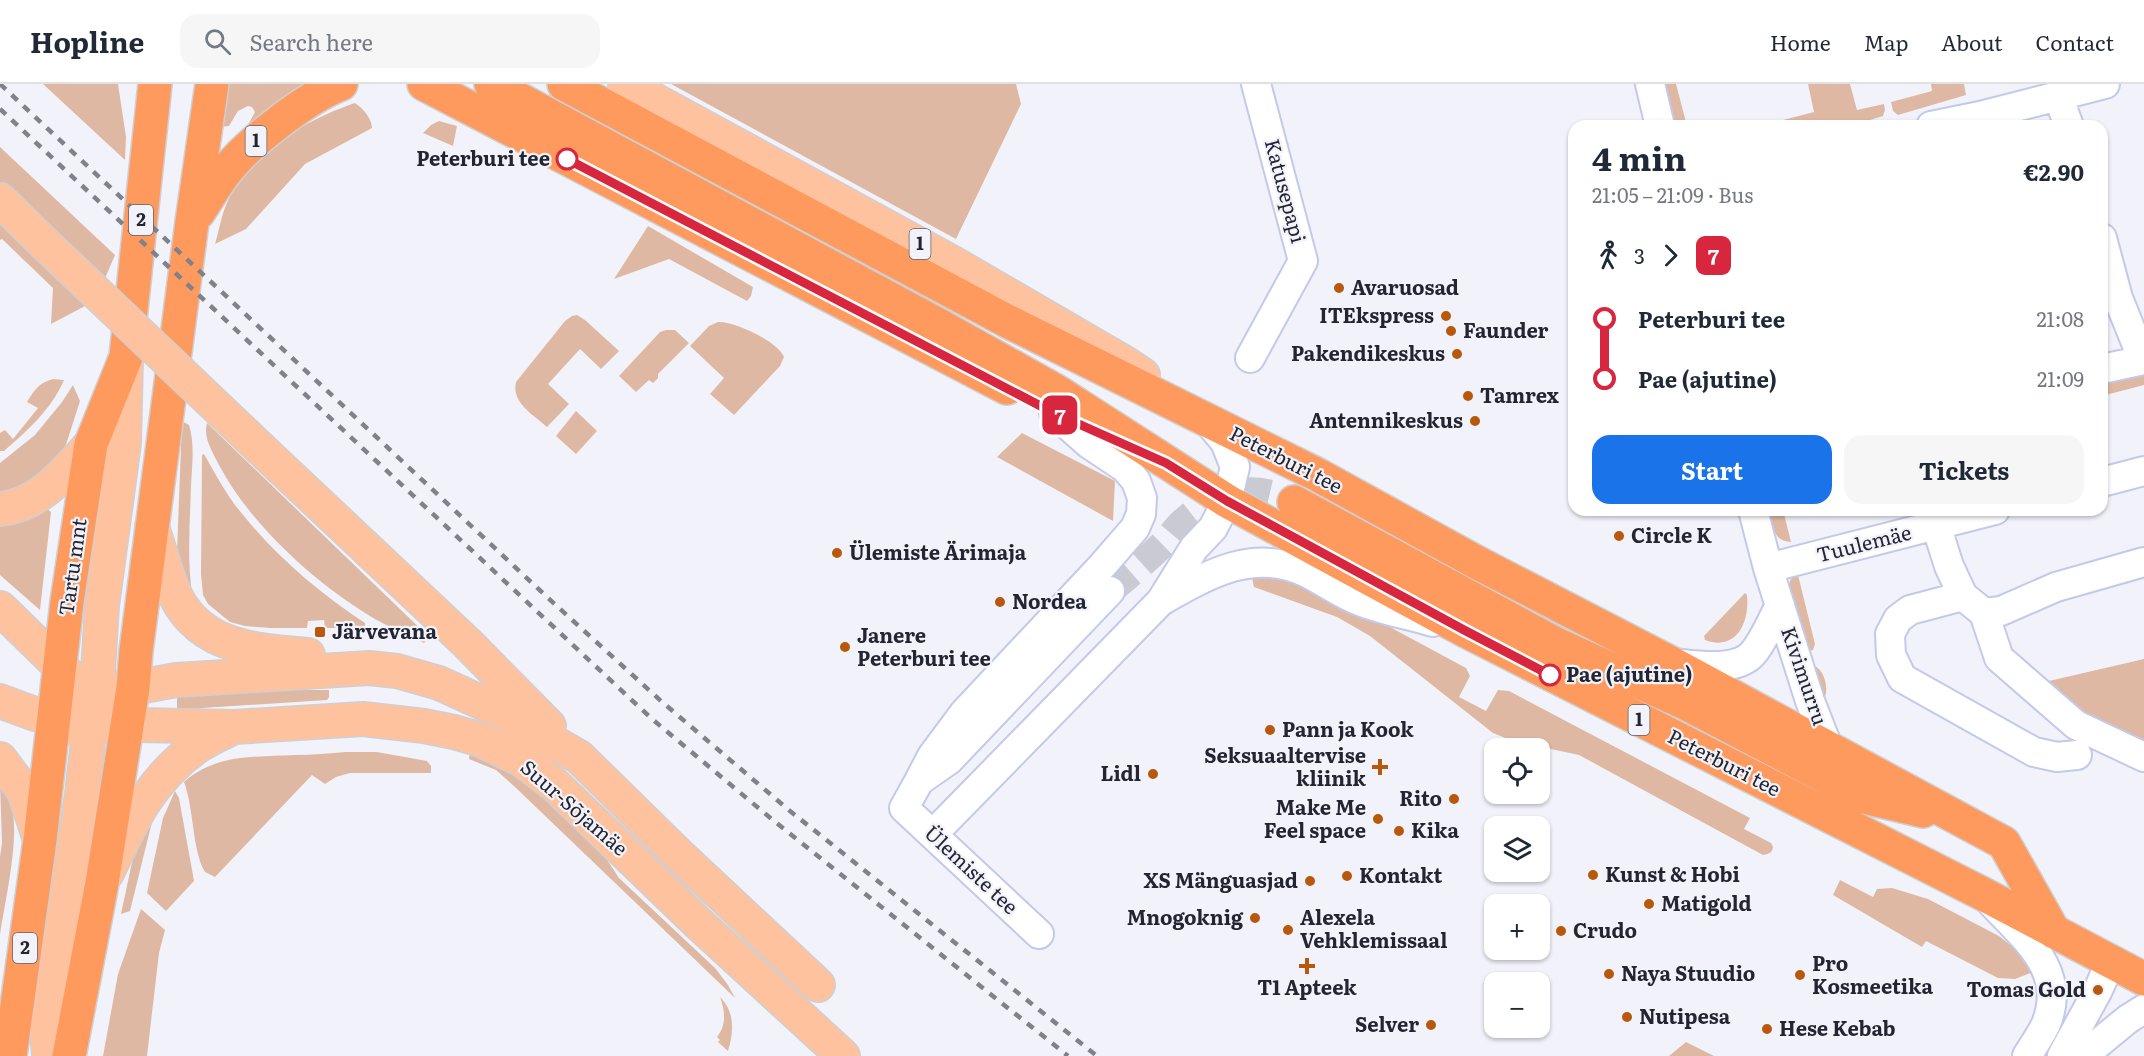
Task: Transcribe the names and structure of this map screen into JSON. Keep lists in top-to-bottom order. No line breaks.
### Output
{"streets":{"highway":["1","2","Peterburi tee","Tartu mnt"],"main road":["Suur-Sõjamäe"],"street":["Katusepapi","Tuulemäe","Kivimurru","Ülemiste tee"]},"crossings":[["1","Peterburi tee"],["1","Tartu mnt"],["Peterburi tee","Kivimurru"],["Tuulemäe","Kivimurru"],["Tartu mnt","Suur-Sõjamäe"]],"places":{"other":["Peterburi tee","Avaruosad","ITEkspress","Faunder","Pakendikeskus","Tamrex","Antennikeskus","Circle K","Ülemiste Ärimaja","Nordea","Janere Peterburi tee","Pae (ajutine)","Pann ja Kook","Lidl","Rito","Make Me Feel space","Kika","Kunst & Hobi","Kontakt","XS Mänguasjad","Matigold","Mnogoknig","Alexela Vehklemissaal","Crudo","Naya Stuudio","Pro Kosmeetika","Tomas Gold","Nutipesa","Selver","Hese Kebab"],"transit":["Järvevana"],"health":["Seksuaaltervise kliinik","T1 Apteek"]},"lines":["bus line 7"],"page":{"header":"Hopline","search":"Search here","nav":["Home","Map","About","Contact"],"on_map":"7","heading":["4 min","21:05 – 21:09 · Bus","€2.90"],"legs":["3","7"],"list":[{"name":"Peterburi tee","value":"21:08"},{"name":"Pae (ajutine)","value":"21:09"}],"buttons":["Start","Tickets"],"map_buttons":["+","−"]}}
